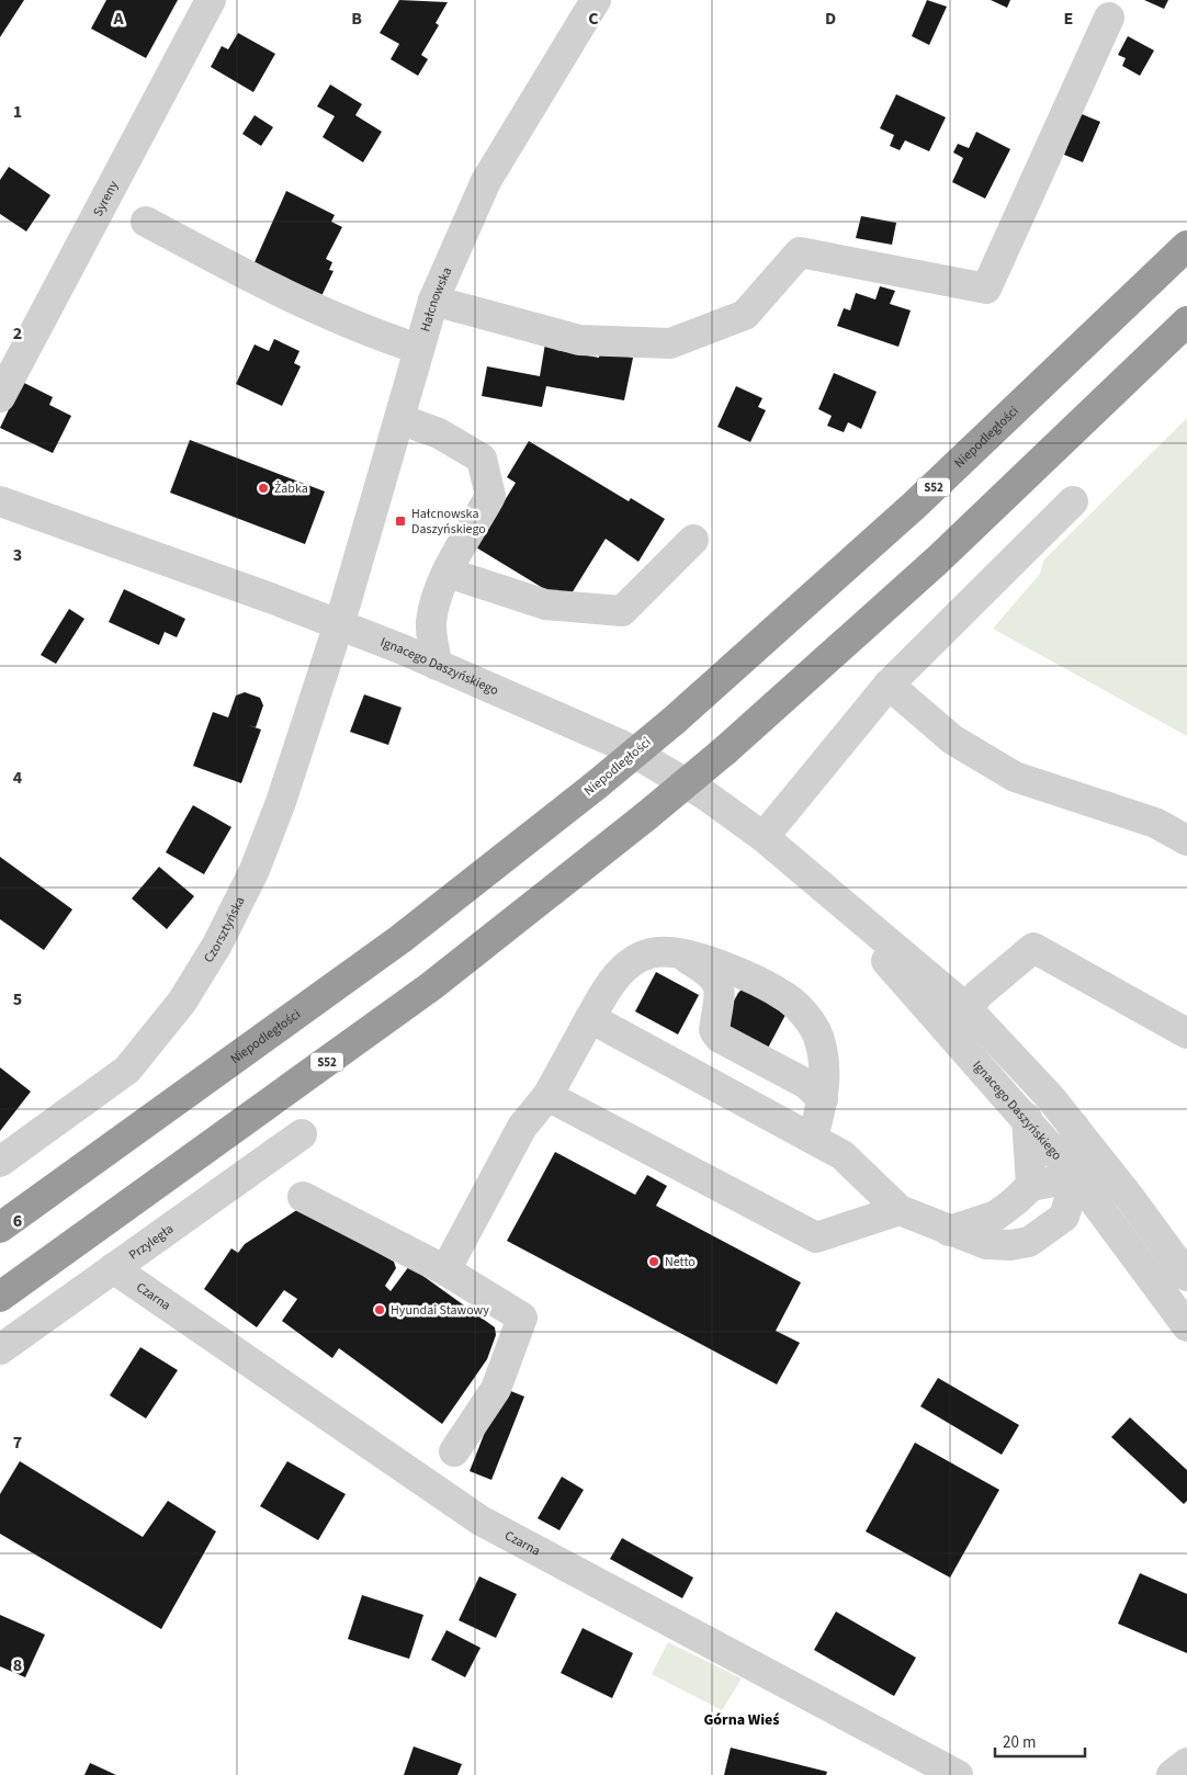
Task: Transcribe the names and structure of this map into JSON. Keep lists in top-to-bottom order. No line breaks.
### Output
{"streets":{"highway":["Niepodległości","S52"],"street":["Syreny","Hałcnowska","Ignacego Daszyńskiego","Czorsztyńska","Przyległa","Czarna"]},"crossings":[["Hałcnowska","Ignacego Daszyńskiego"],["Hałcnowska","Czorsztyńska"],["Ignacego Daszyńskiego","Czorsztyńska"],["Przyległa","Czarna"]],"districts":["Górna Wieś"],"places":{"other":["Żabka","Netto","Hyundai Stawowy"],"transit":["Hałcnowska Daszyńskiego"]},"scale_bar":"20 m","grid":{"columns":["A","B","C","D","E"],"rows":["1","2","3","4","5","6","7","8"]}}
